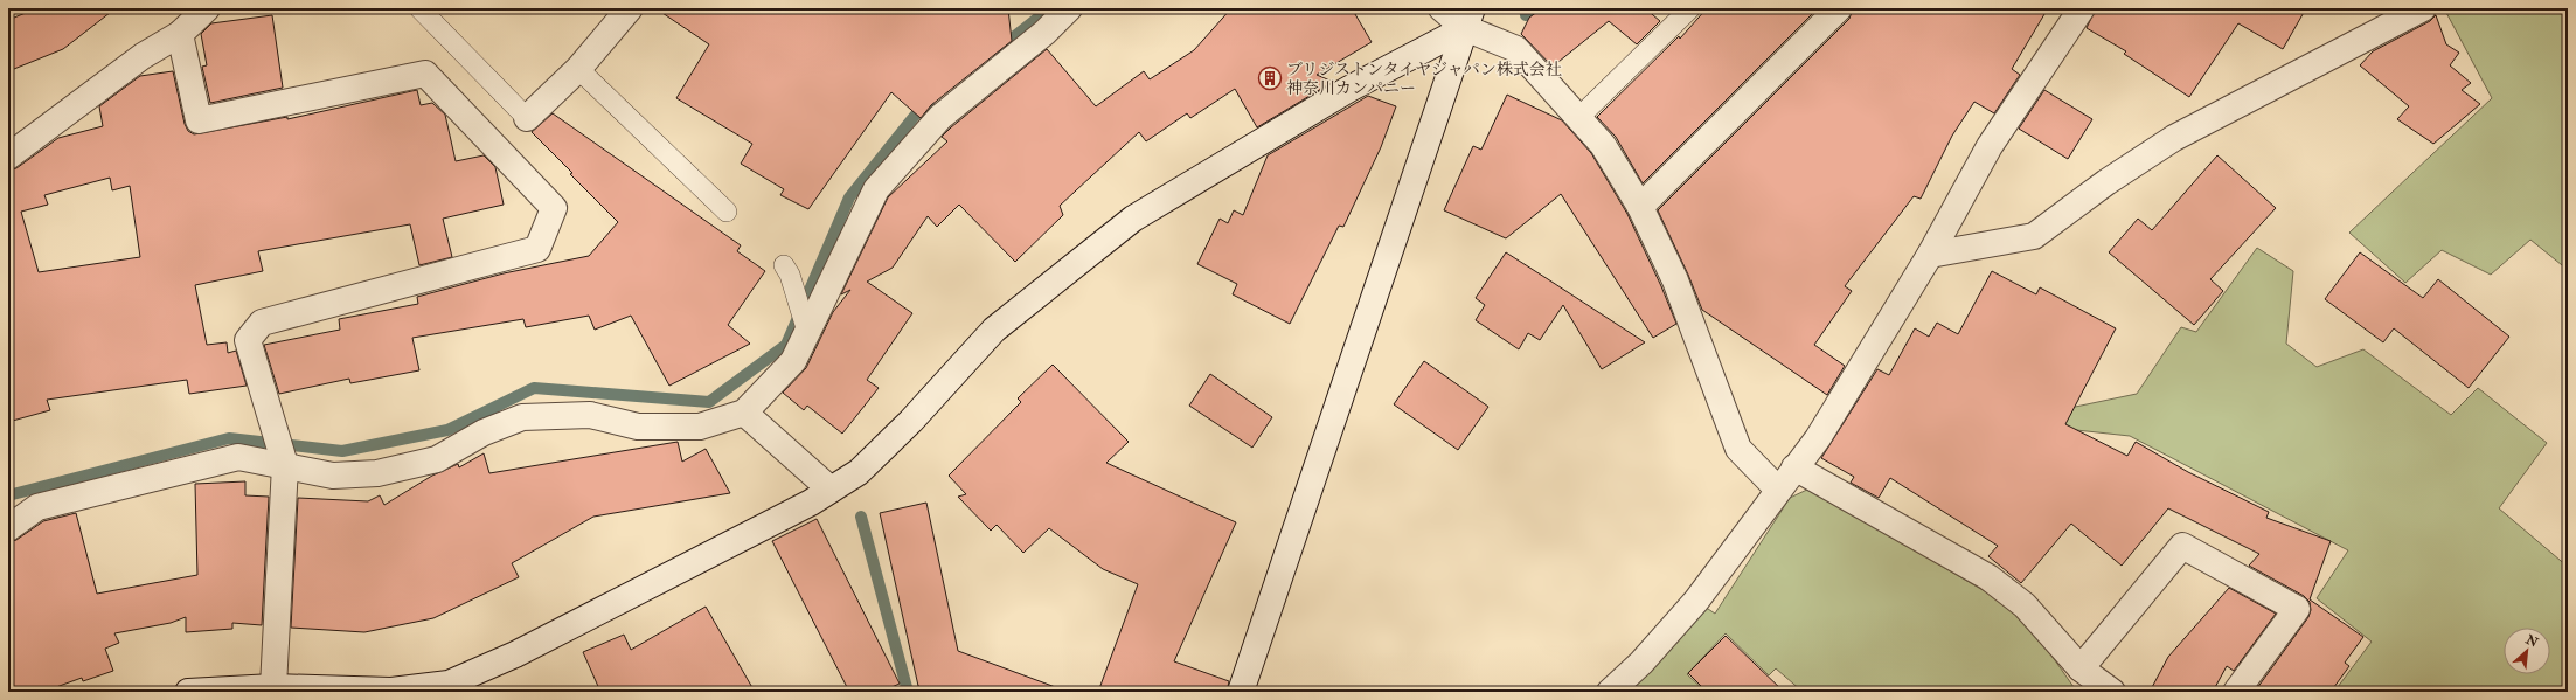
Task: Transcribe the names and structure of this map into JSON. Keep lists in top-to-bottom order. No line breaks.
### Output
{"places":{"building":["ブリジストンタイヤジャパン株式会社 神奈川カンパニー"]},"north":"top right"}
